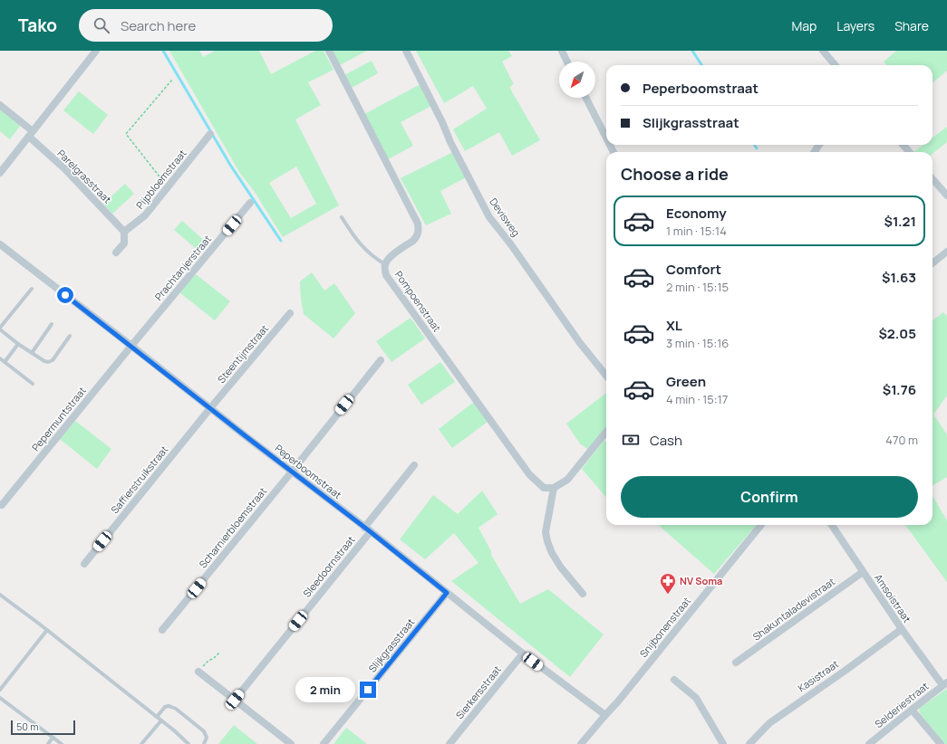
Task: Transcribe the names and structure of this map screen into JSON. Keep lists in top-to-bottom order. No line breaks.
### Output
{"streets":{"street":["Parelgrasstraat","Pijpbloemstraat","Devisweg","Prachtanjerstraat","Pompoenstraat","Steentijmstraat","Pepermuntstraat","Peperboomstraat","Saffierstruikstraat","Scharnierbloemstraat","Sleedoornstraat","Amsoistraat","Shakuntaladevistraat","Snijbonenstraat","Slijkgrasstraat","Kasistraat","Sierkersstraat","Selderiestraat"]},"crossings":[["Parelgrasstraat","Pijpbloemstraat"],["Prachtanjerstraat","Pepermuntstraat"],["Prachtanjerstraat","Peperboomstraat"],["Steentijmstraat","Peperboomstraat"],["Steentijmstraat","Saffierstruikstraat"],["Pepermuntstraat","Peperboomstraat"],["Peperboomstraat","Saffierstruikstraat"],["Peperboomstraat","Scharnierbloemstraat"],["Peperboomstraat","Sleedoornstraat"],["Peperboomstraat","Snijbonenstraat"],["Peperboomstraat","Slijkgrasstraat"],["Peperboomstraat","Sierkersstraat"],["Amsoistraat","Shakuntaladevistraat"],["Amsoistraat","Kasistraat"],["Amsoistraat","Selderiestraat"]],"places":{"pharmacy":["NV Soma"]},"scale_bar":"50 m","north":"bottom left","page":{"header":"Tako","search":"Search here","nav":["Map","Layers","Share"],"banner":["Peperboomstraat","Slijkgrasstraat"],"heading":"Choose a ride","list":[{"name":"Economy","note":"1 min · 15:14","value":"$1.21"},{"name":"Comfort","note":"2 min · 15:15","value":"$1.63"},{"name":"XL","note":"3 min · 15:16","value":"$2.05"},{"name":"Green","note":"4 min · 15:17","value":"$1.76"}],"pay":["Cash","470 m"],"buttons":"Confirm","bubble":"2 min","scale":"50 m"}}
